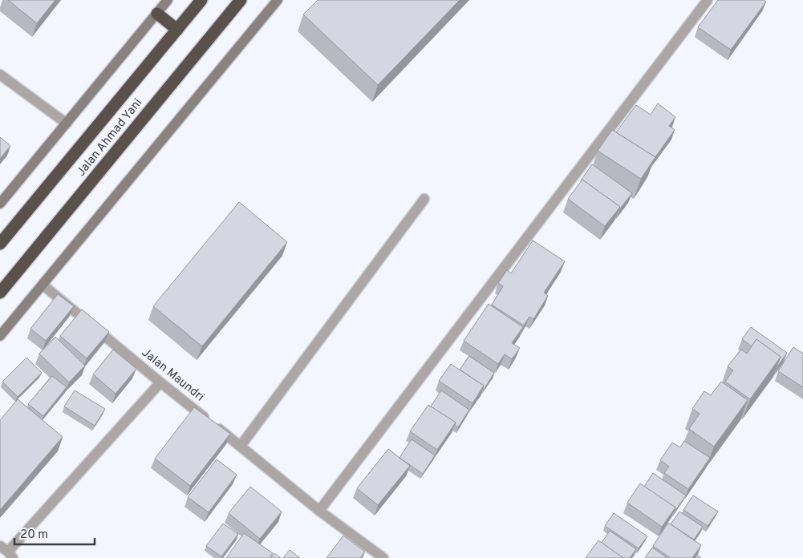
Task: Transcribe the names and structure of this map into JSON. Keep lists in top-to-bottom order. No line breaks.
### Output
{"streets":{"highway":["Jalan Ahmad Yani"],"street":["Jalan Maundri"]},"scale_bar":"20 m"}
